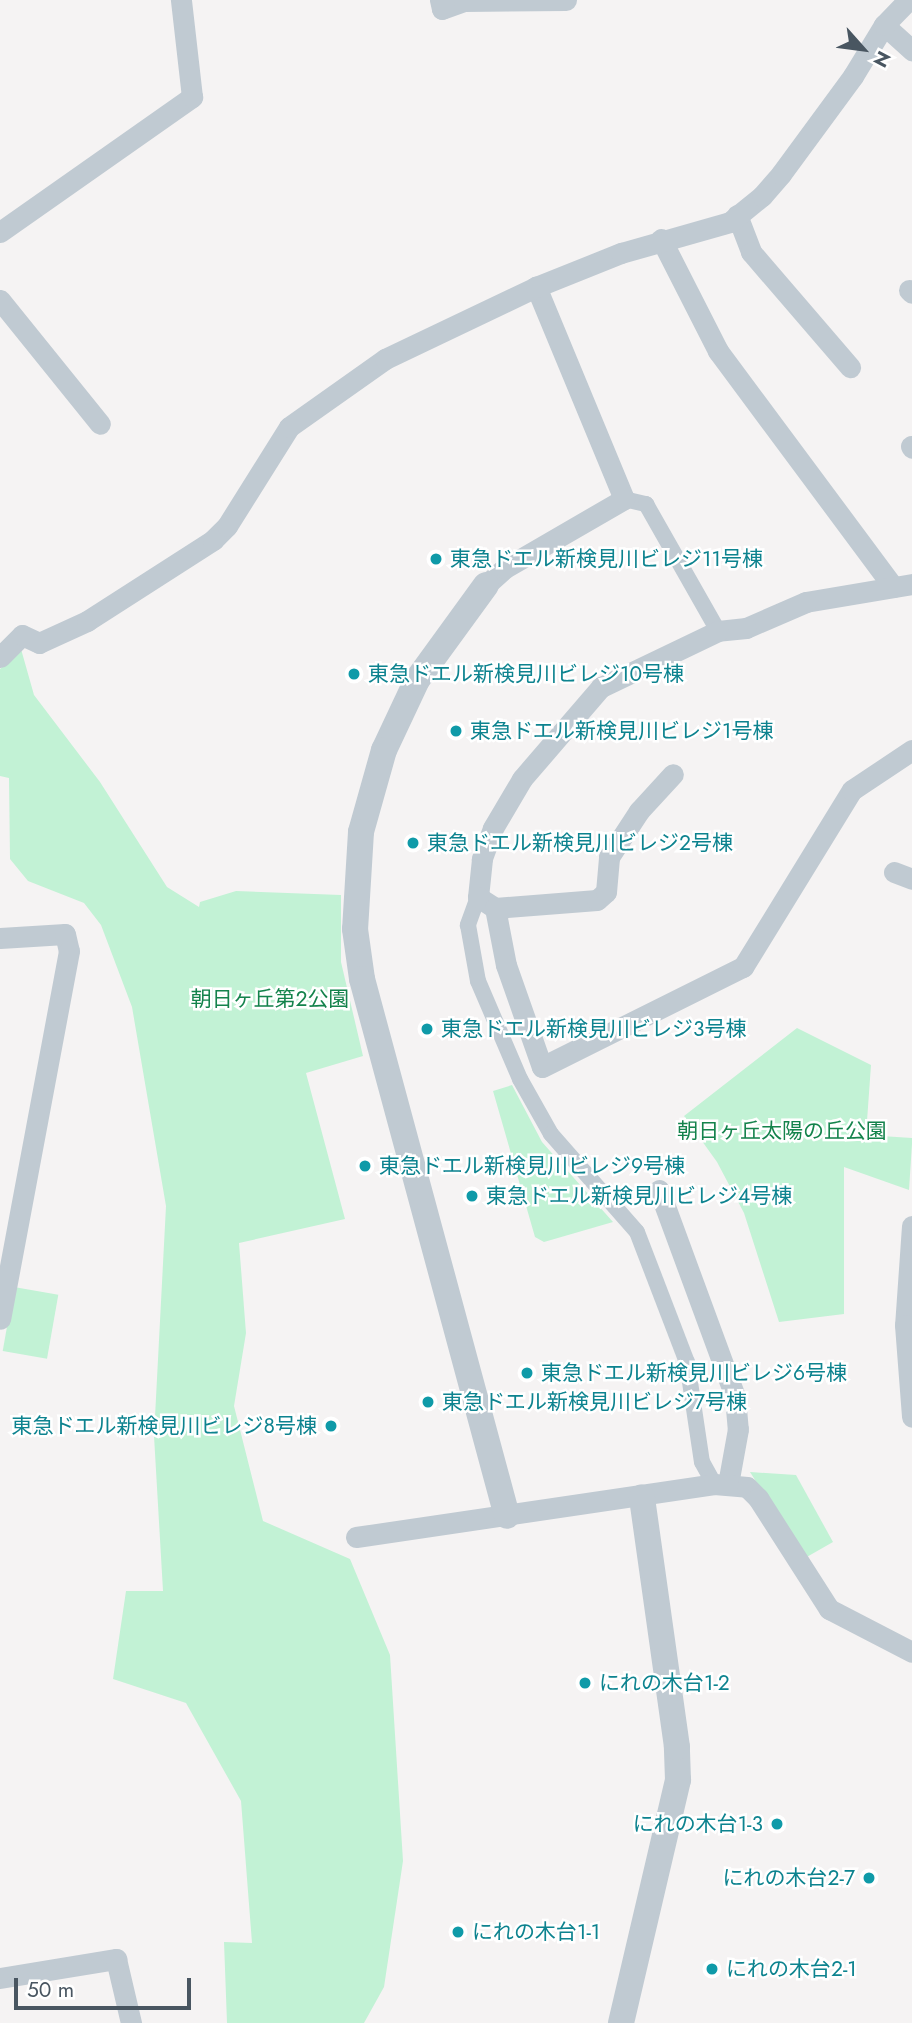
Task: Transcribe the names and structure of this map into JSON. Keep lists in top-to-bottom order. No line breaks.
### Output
{"parks":["朝日ヶ丘第2公園","朝日ヶ丘太陽の丘公園"],"places":["東急ドエル新検見川ビレジ11号棟","東急ドエル新検見川ビレジ10号棟","東急ドエル新検見川ビレジ1号棟","東急ドエル新検見川ビレジ2号棟","東急ドエル新検見川ビレジ3号棟","東急ドエル新検見川ビレジ9号棟","東急ドエル新検見川ビレジ4号棟","東急ドエル新検見川ビレジ6号棟","東急ドエル新検見川ビレジ7号棟","東急ドエル新検見川ビレジ8号棟","にれの木台1-2","にれの木台1-3","にれの木台2-7","にれの木台1-1","にれの木台2-1"],"scale_bar":"50 m","north":"bottom right"}
